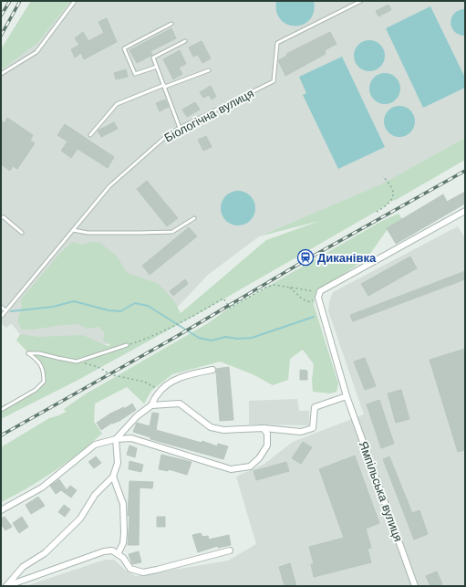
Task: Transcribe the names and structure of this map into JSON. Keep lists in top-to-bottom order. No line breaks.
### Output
{"streets":{"street":["Ямпільська вулиця"],"lane":["Біологічна вулиця"]},"places":{"station":["Диканівка"]}}
